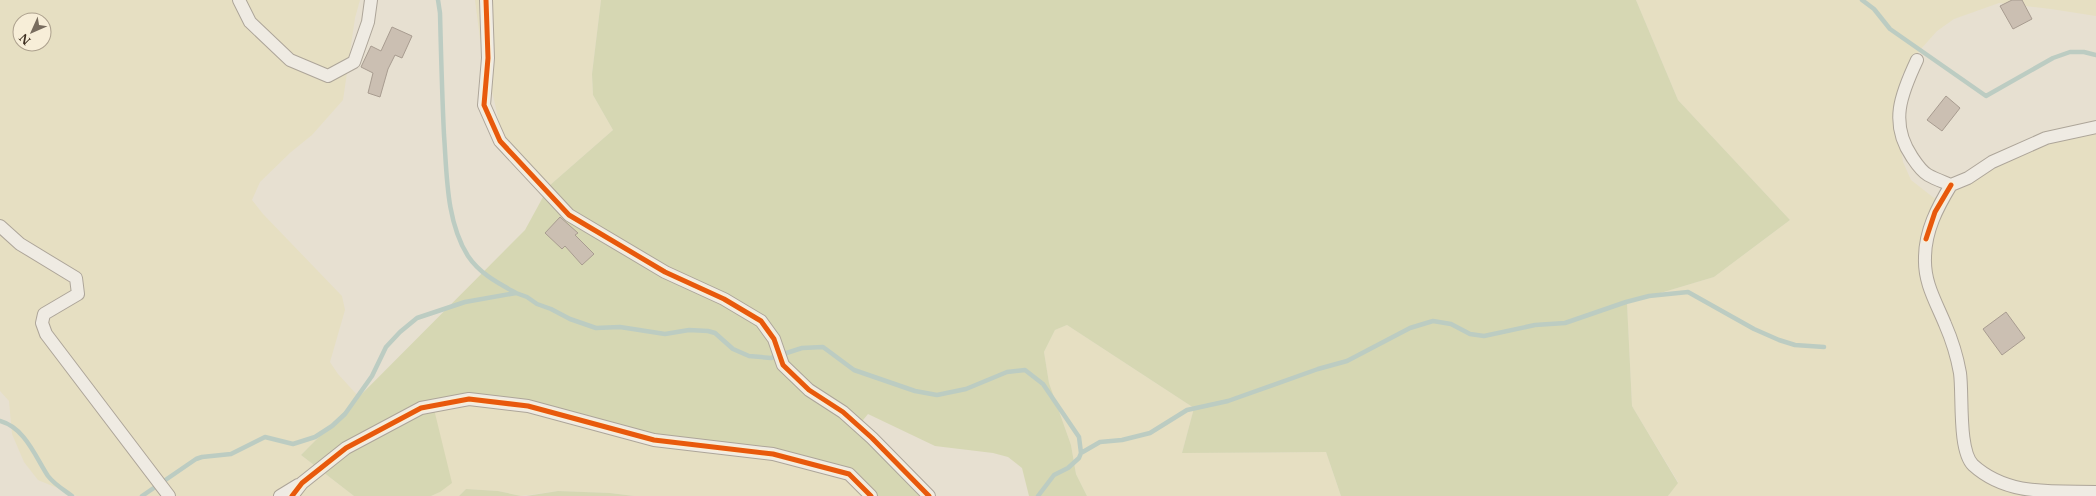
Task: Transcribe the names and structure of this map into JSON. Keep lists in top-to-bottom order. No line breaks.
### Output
{"north":"bottom left"}
